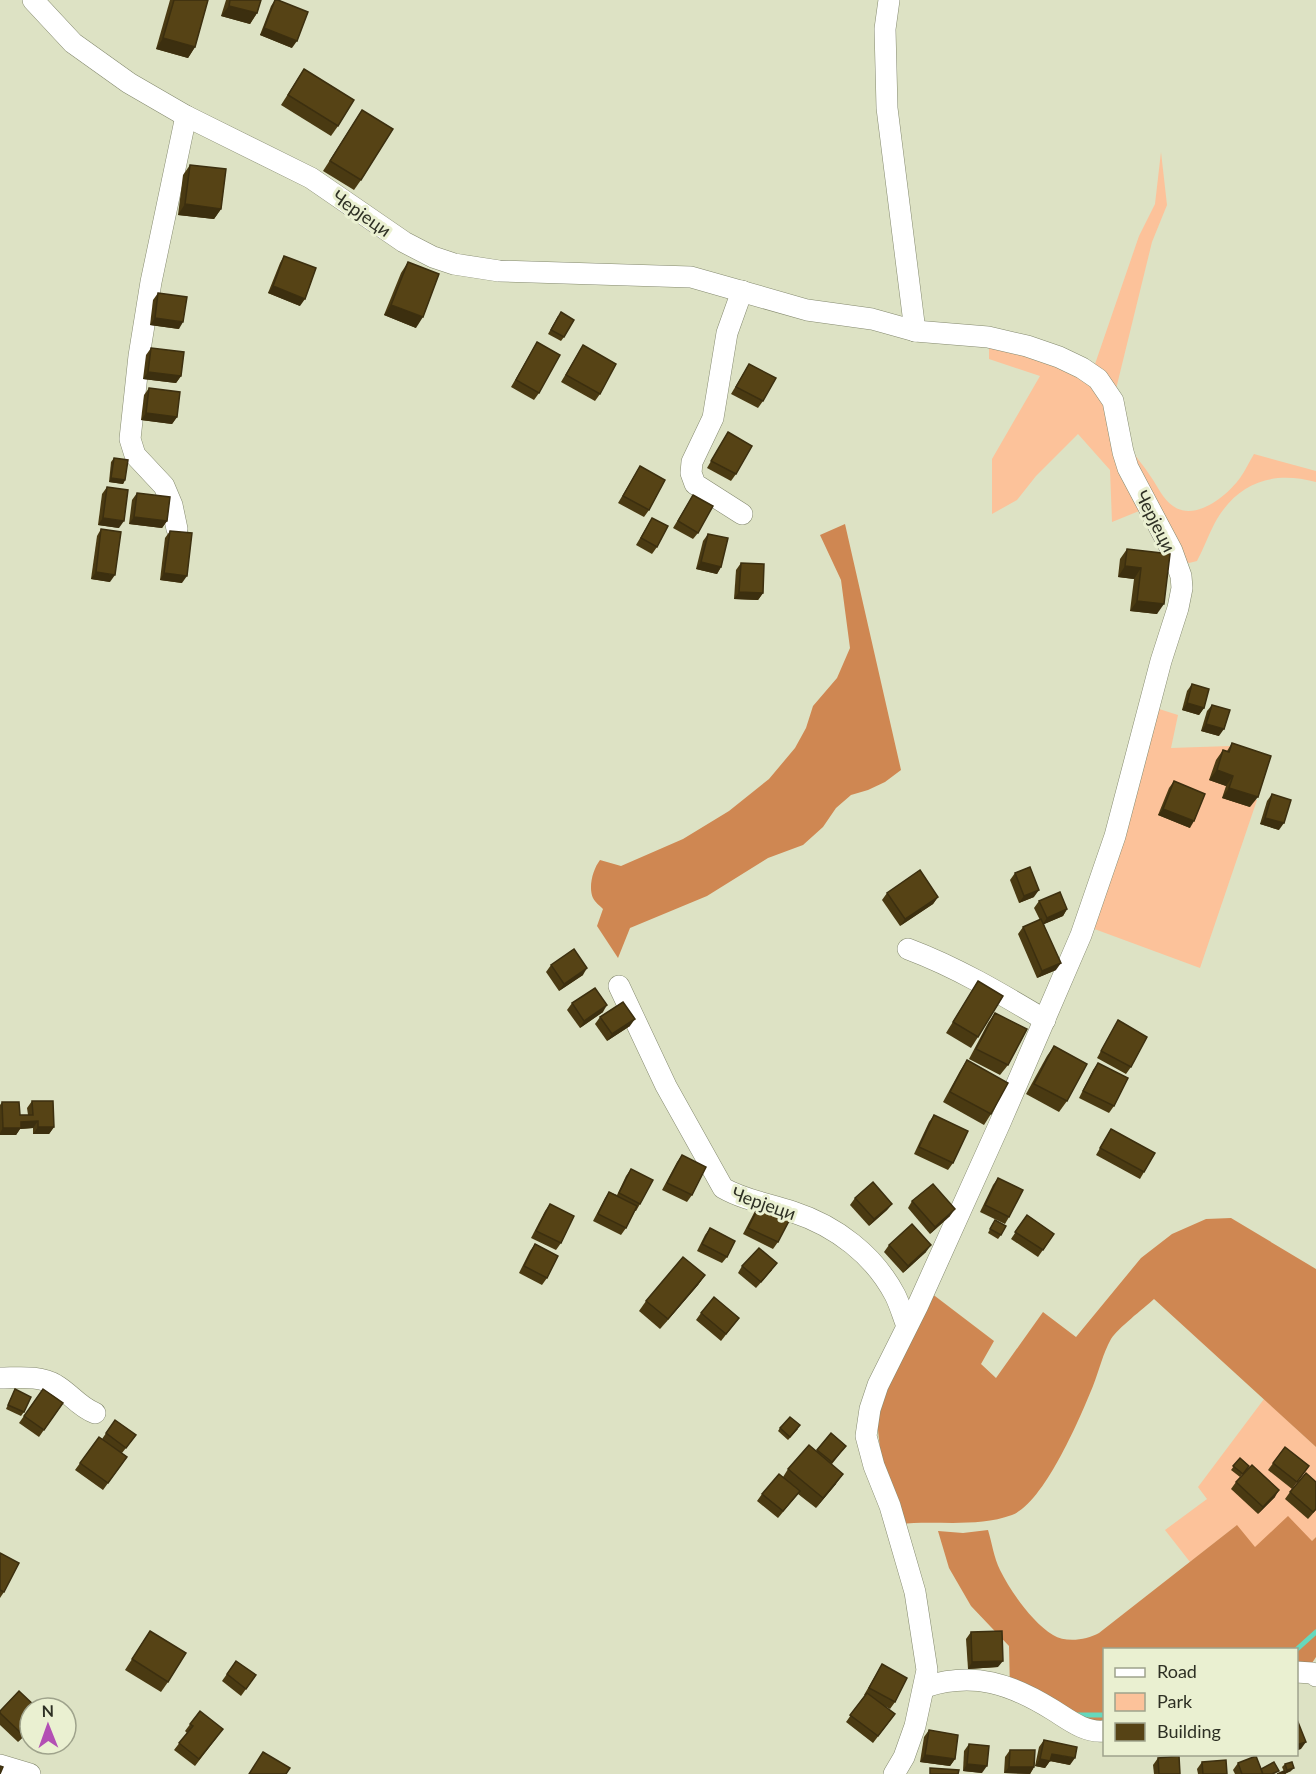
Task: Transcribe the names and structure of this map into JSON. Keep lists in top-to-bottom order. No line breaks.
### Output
{"streets":{"street":["Черјеци"]},"legend":["Road","Park","Building"],"north":"top"}
